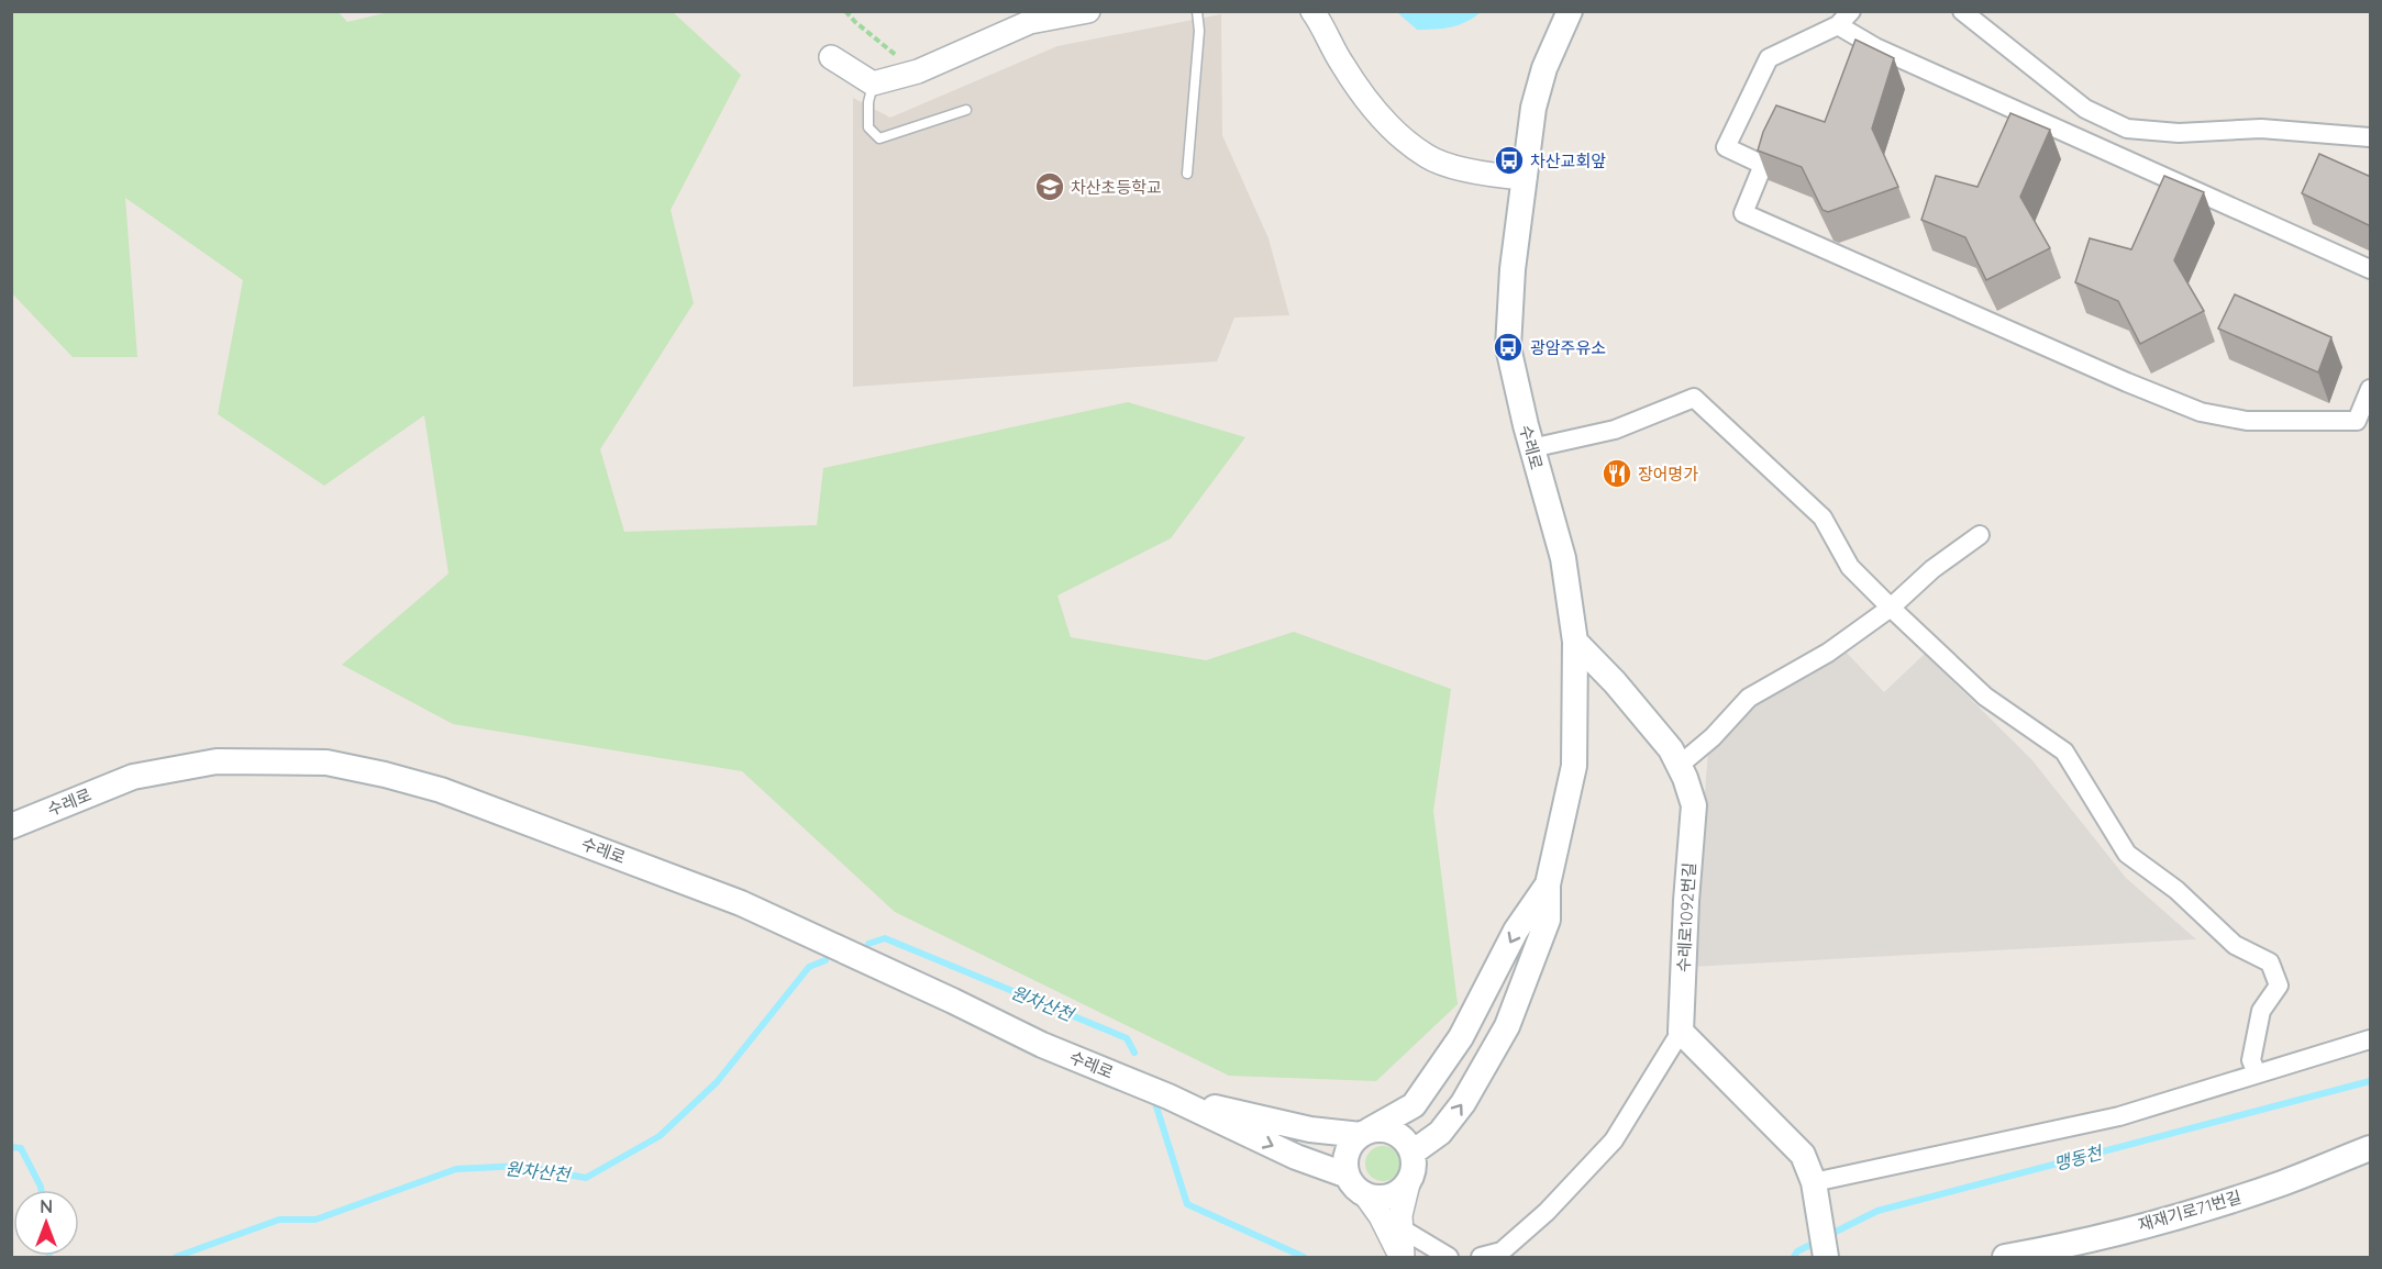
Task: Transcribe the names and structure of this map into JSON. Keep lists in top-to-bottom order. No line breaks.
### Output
{"streets":{"main road":["수레로","수레로1092번길","재재기로71번길"]},"crossings":[["수레로","수레로1092번길"]],"water":["원차산천","맹동천"],"places":{"bus stop":["차산교회앞","광암주유소"],"school or university":["차산초등학교"],"restaurant":["장어명가"]},"north":"top"}
